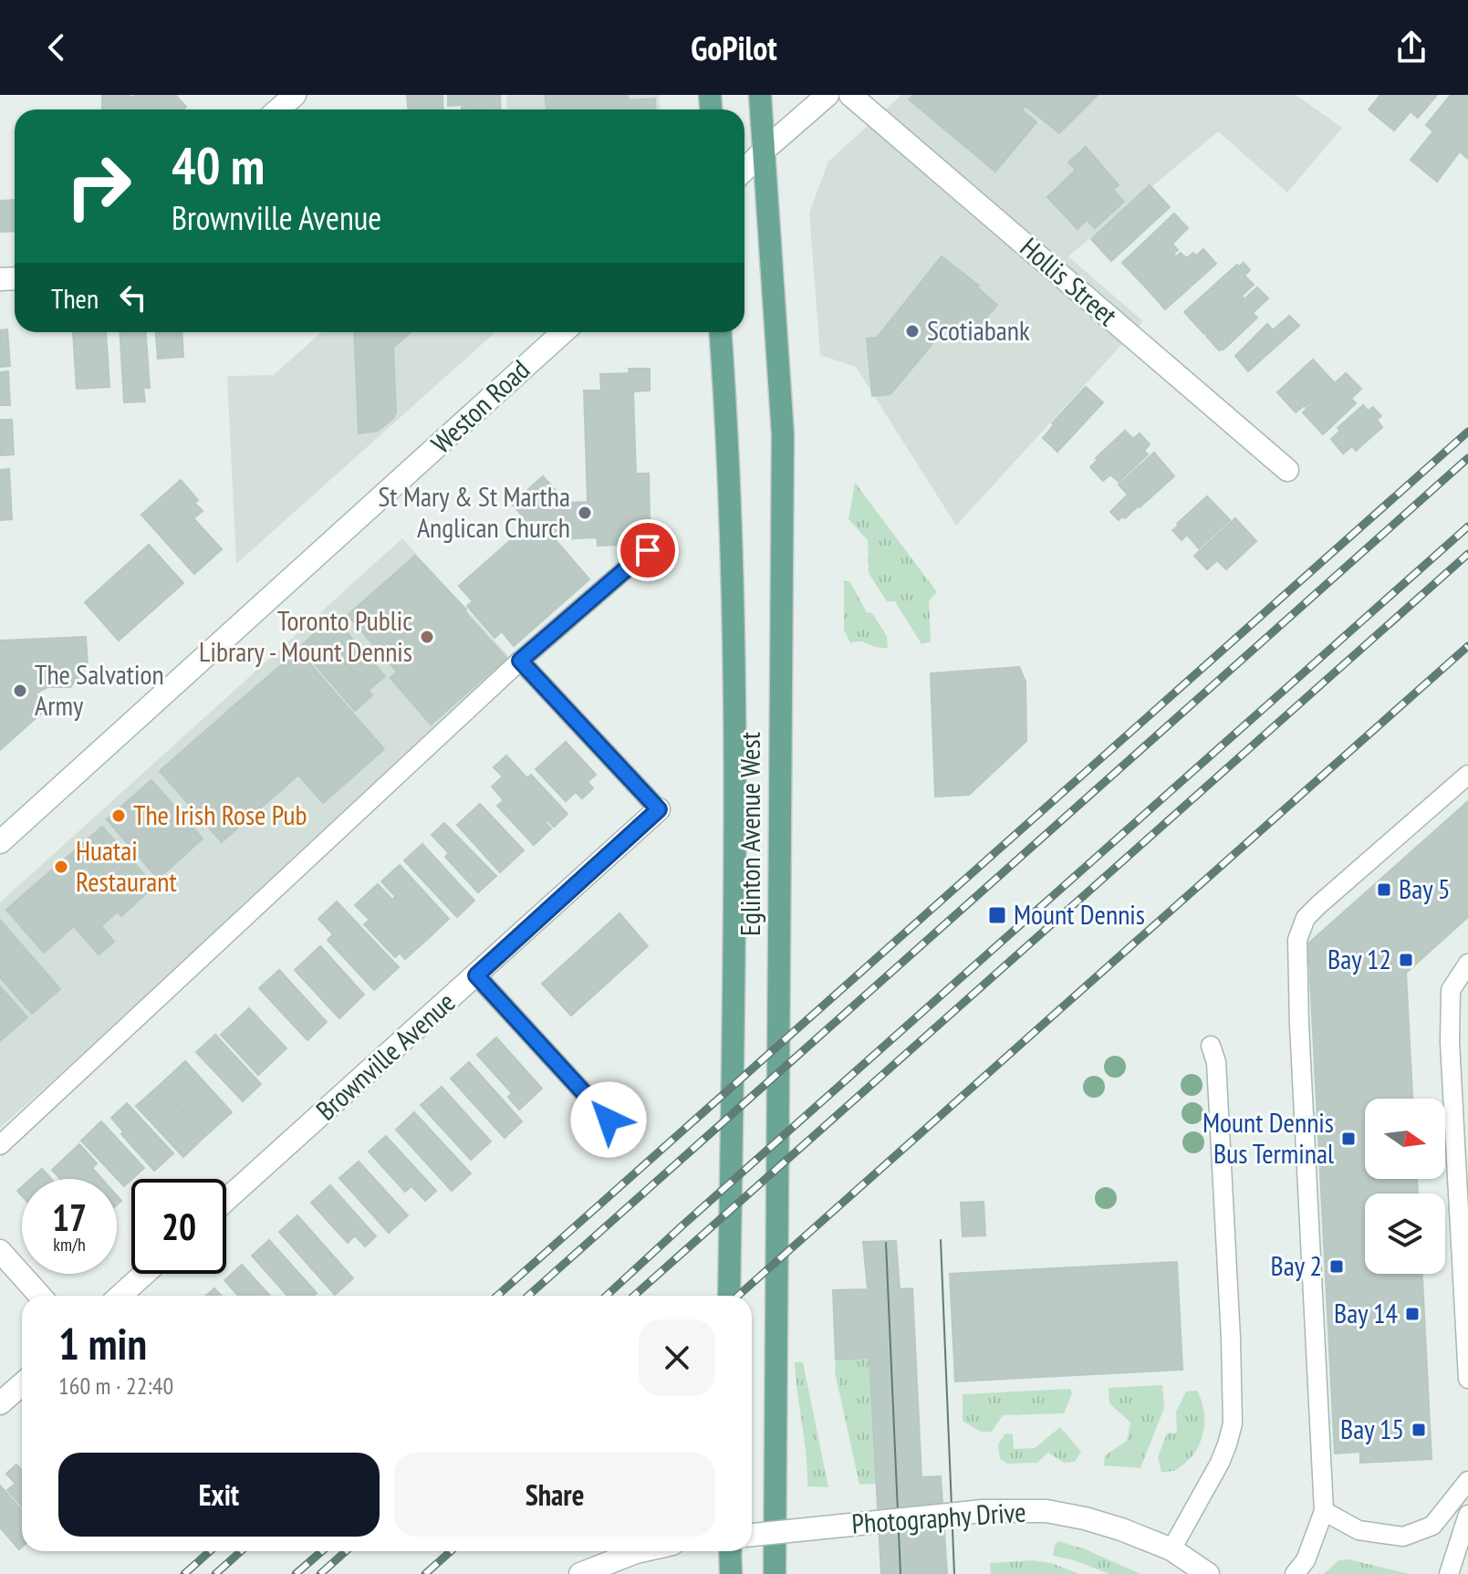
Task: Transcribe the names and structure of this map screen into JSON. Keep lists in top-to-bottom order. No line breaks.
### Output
{"streets":{"main road":["Eglinton Avenue West"],"street":["Hollis Street","Weston Road","Brownville Avenue","Photography Drive"]},"places":{"other":["Scotiabank","St Mary & St Martha Anglican Church","Toronto Public Library - Mount Dennis","The Salvation Army","The Irish Rose Pub","Huatai Restaurant"],"transit":["Bay 5","Mount Dennis","Bay 12","Mount Dennis Bus Terminal","Bay 2","Bay 14","Bay 15"]},"north":"right","page":{"header":"GoPilot","turn":["40 m","Brownville Avenue"],"then":"Then","speed":"17 km/h","limit":"20","heading":["1 min","160 m · 22:40"],"buttons":["Exit","Share"]}}
